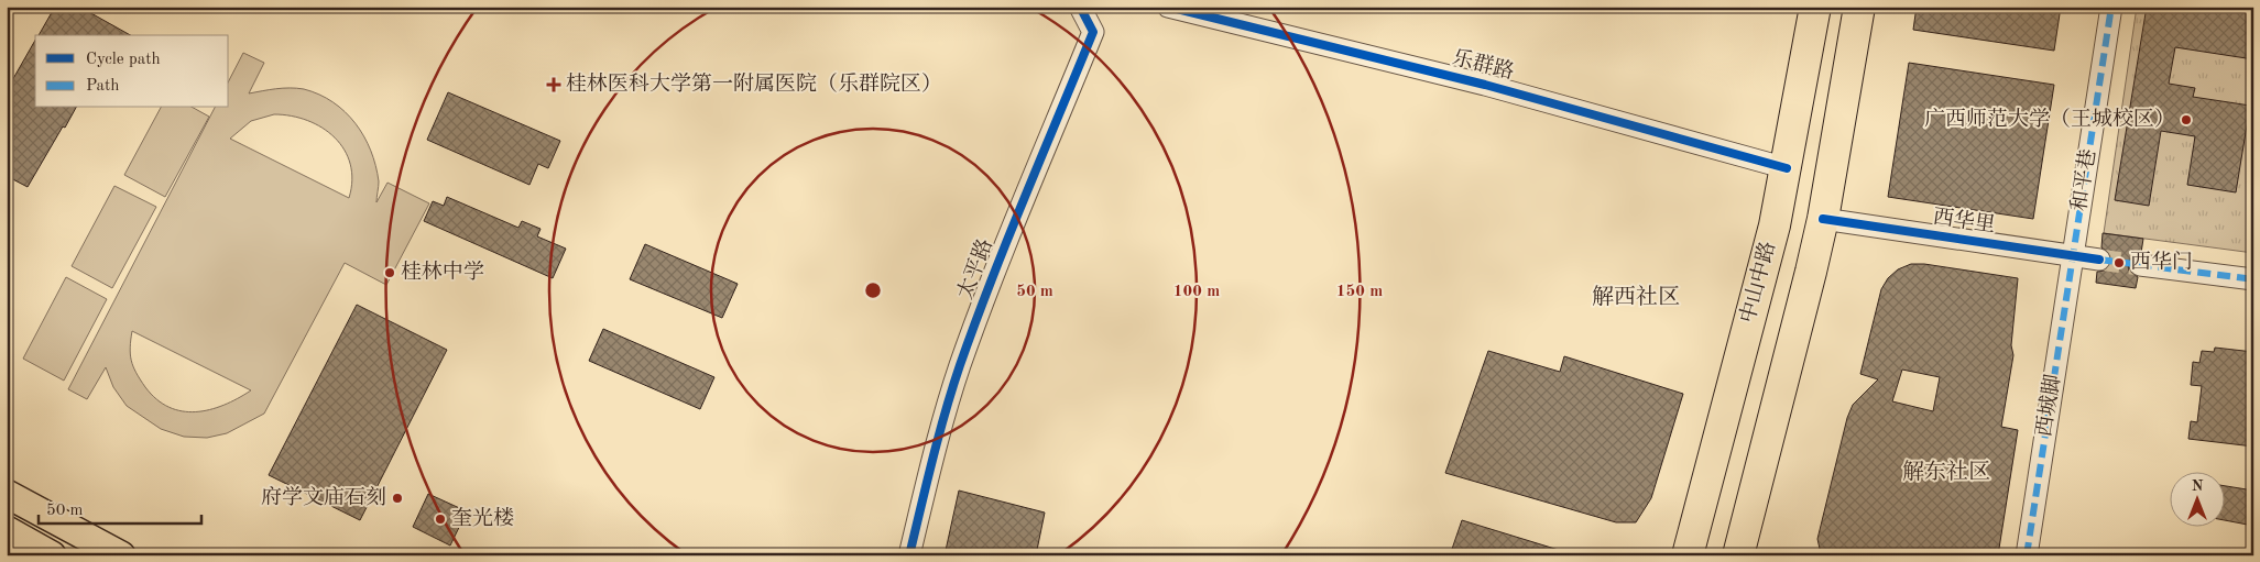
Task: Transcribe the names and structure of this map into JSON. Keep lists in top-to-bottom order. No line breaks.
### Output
{"streets":{"highway":["中山中路"],"street":["乐群路","和平巷","西华里","太平路","西城脚"]},"crossings":[["乐群路","中山中路"],["和平巷","西华里"],["和平巷","西城脚"],["西华里","西城脚"]],"districts":["解西社区","解东社区"],"places":{"health":["桂林医科大学第一附属医院（乐群院区）"],"other":["广西师范大学（王城校区）","西华门","桂林中学","府学文庙石刻","奎光楼"]},"legend":["Cycle path","Path"],"scale_bar":"50 m","north":"top","rings":["50 m","100 m","150 m"]}
